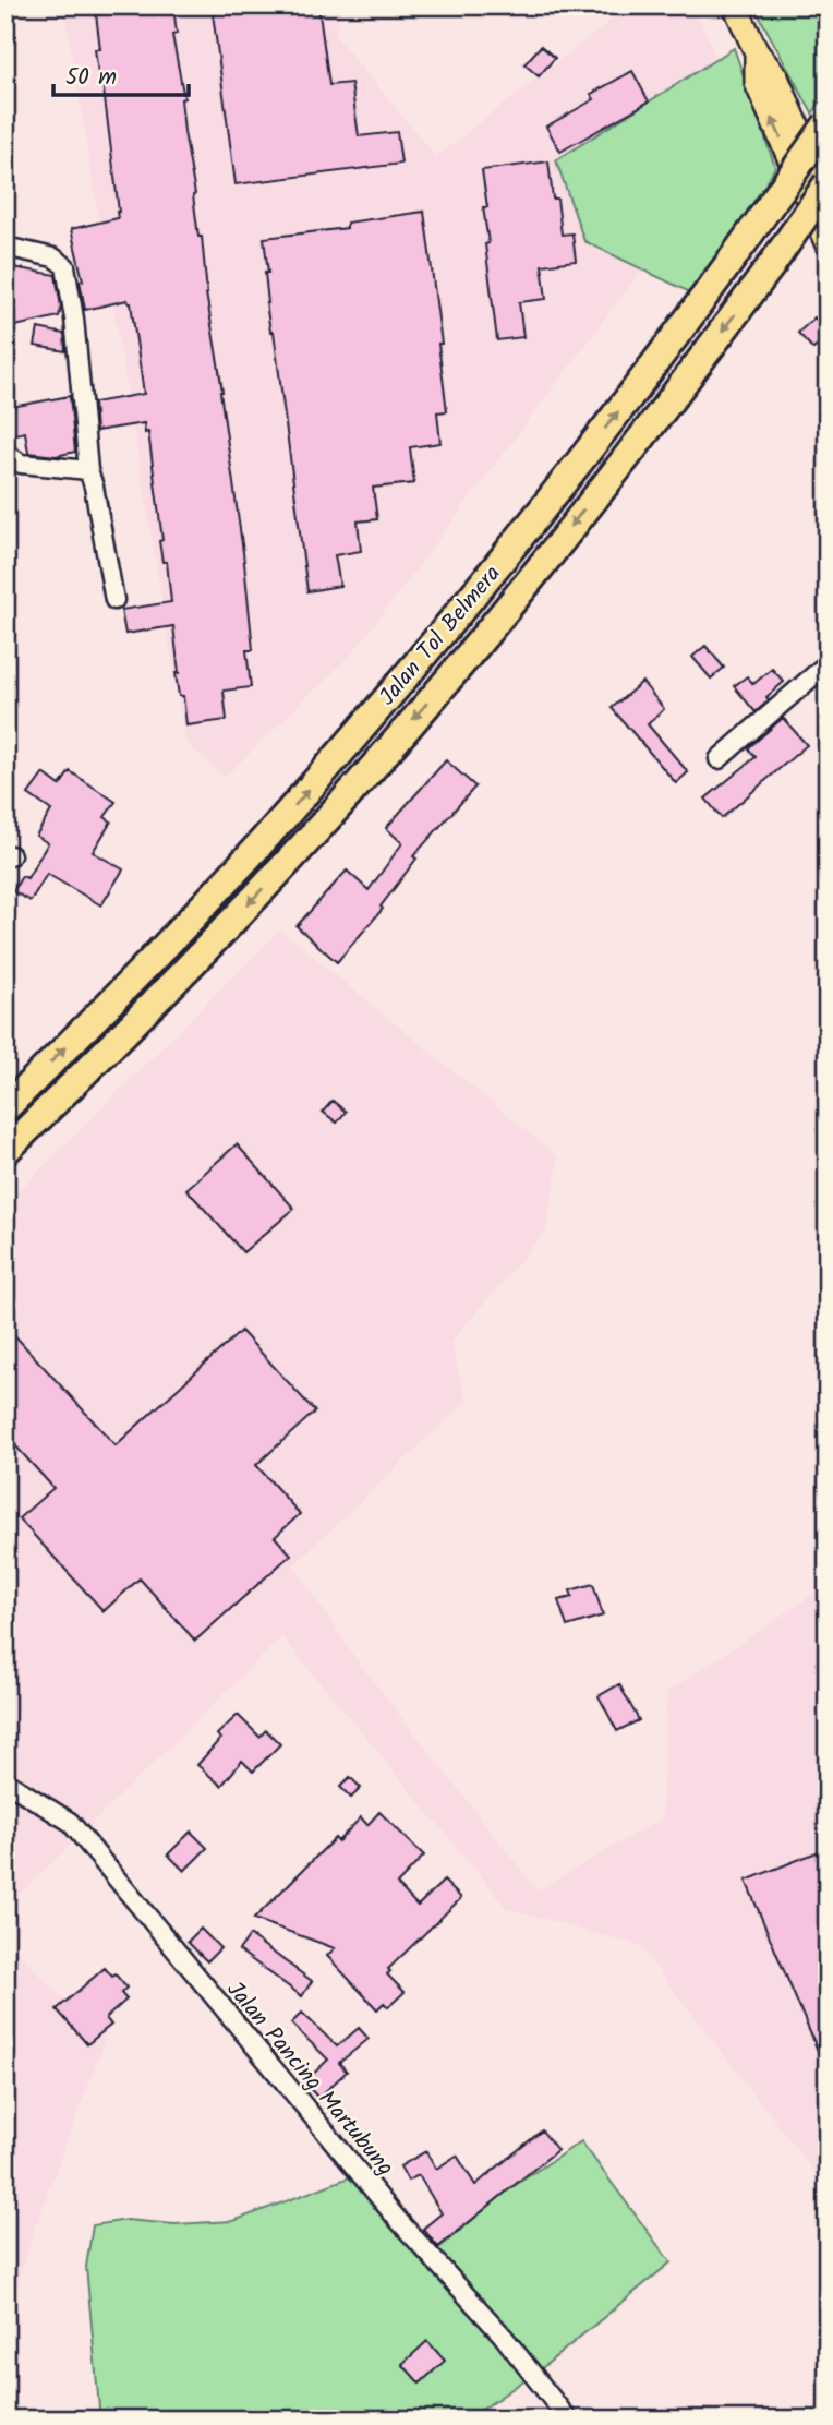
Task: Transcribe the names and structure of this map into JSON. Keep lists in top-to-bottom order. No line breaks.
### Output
{"streets":{"highway":["Jalan Tol Belmera"],"street":["Jalan Pancing Martubung"]},"scale_bar":"50 m"}
